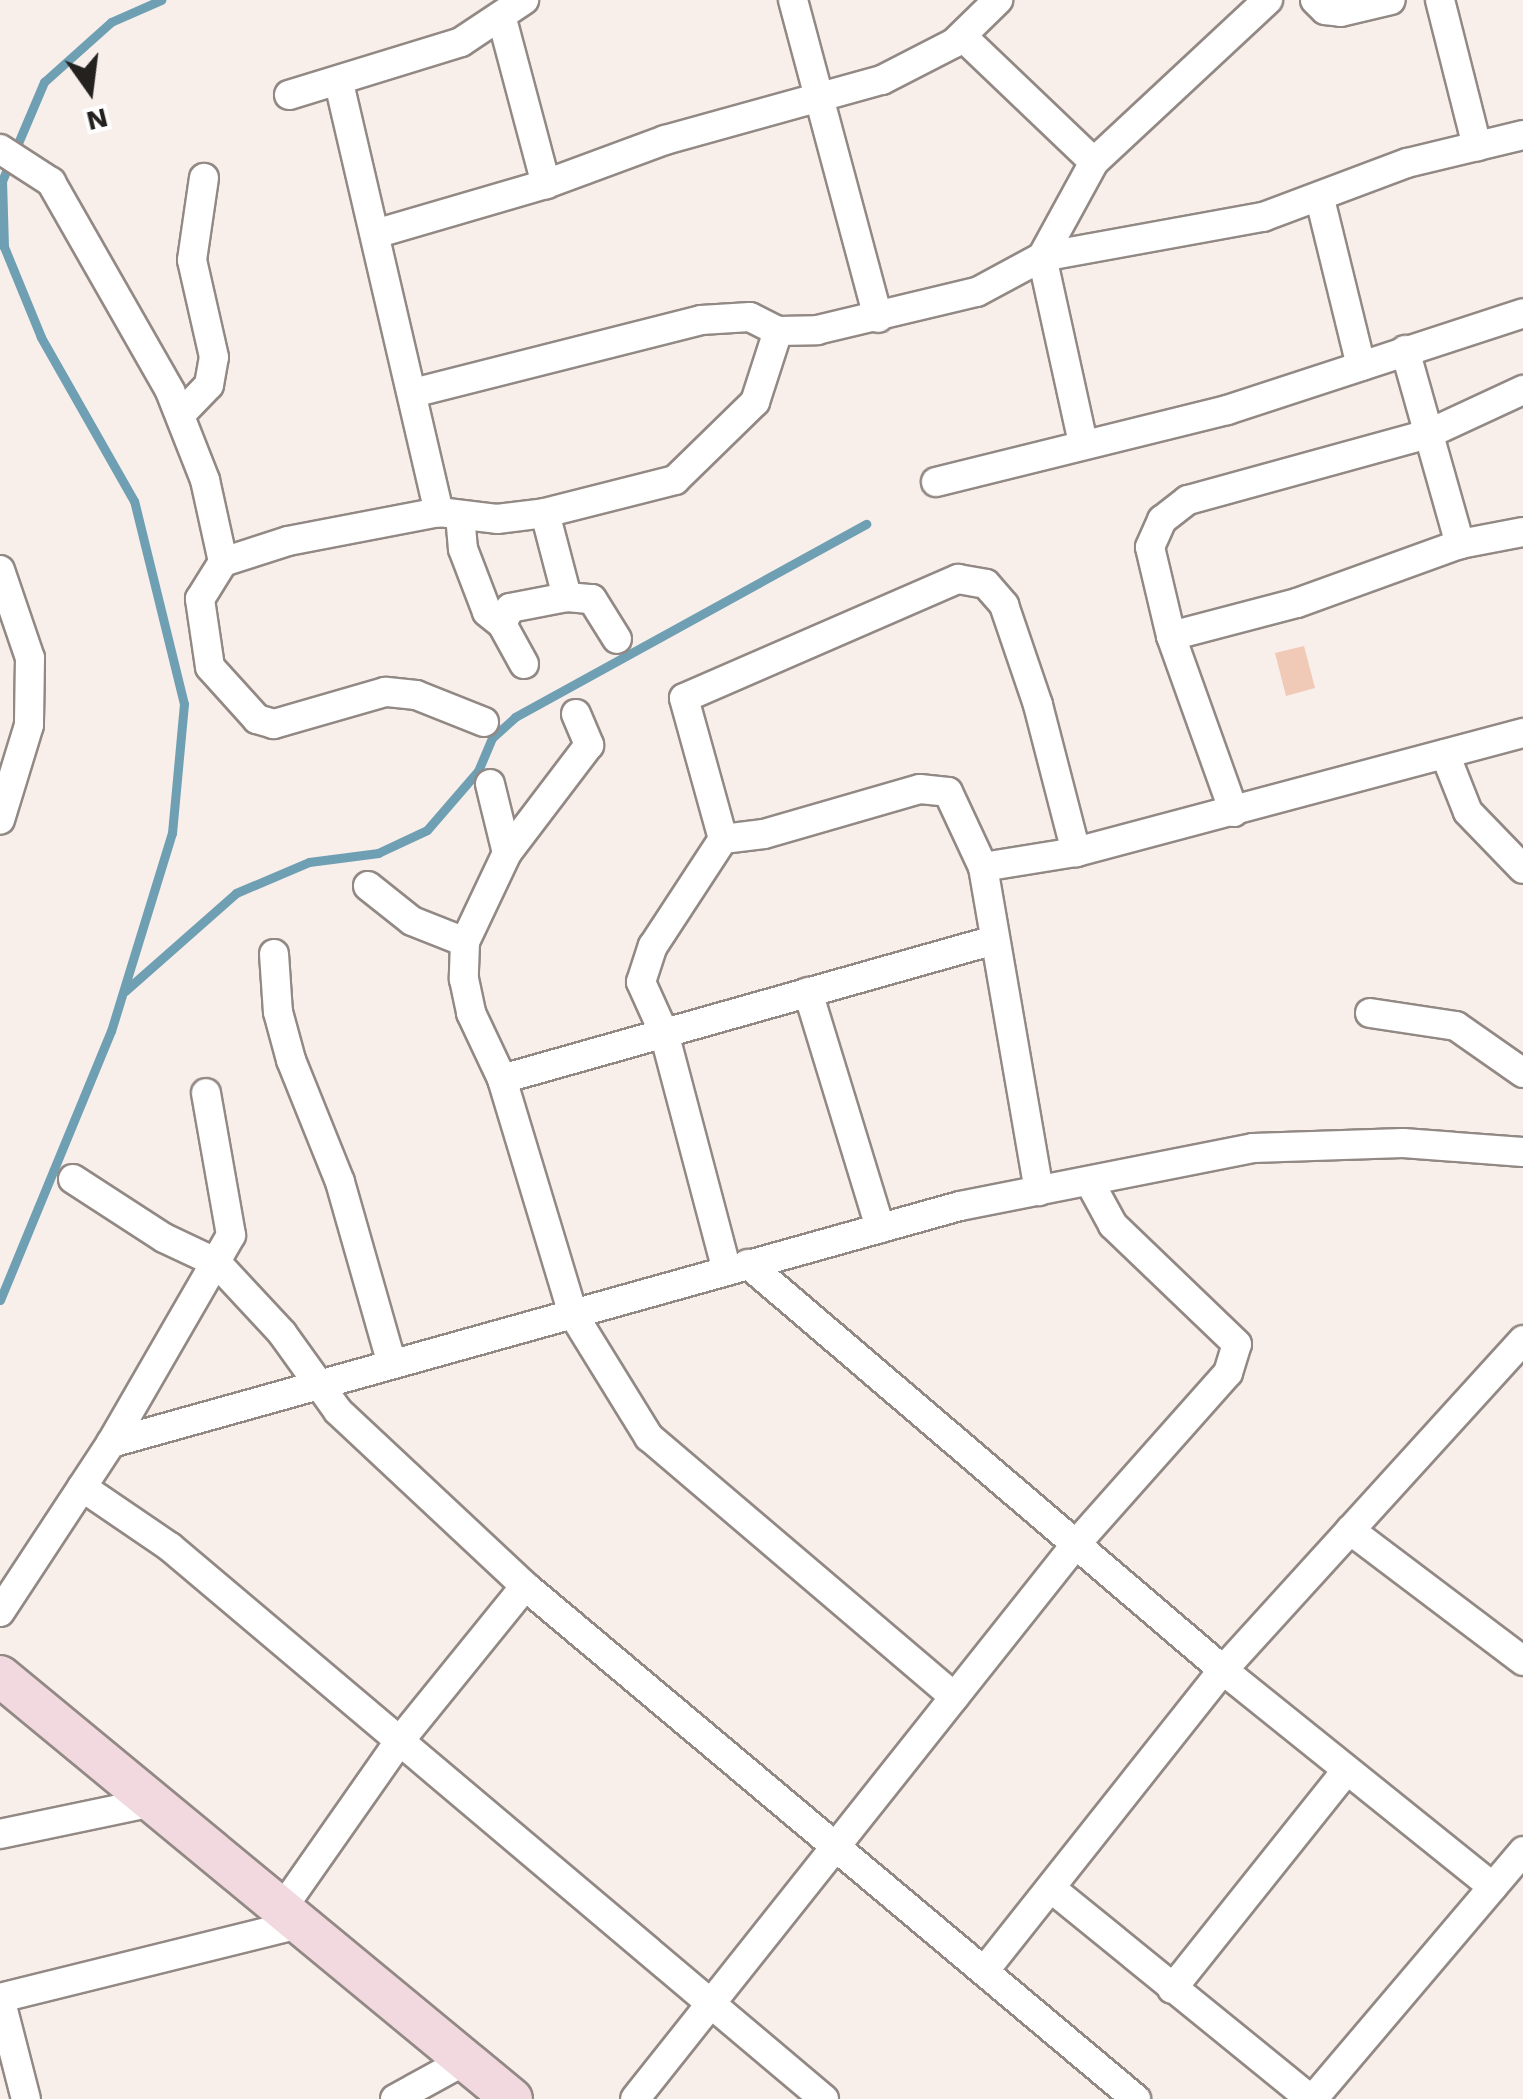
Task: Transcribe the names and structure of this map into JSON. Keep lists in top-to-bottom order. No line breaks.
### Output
{"north":"bottom"}
